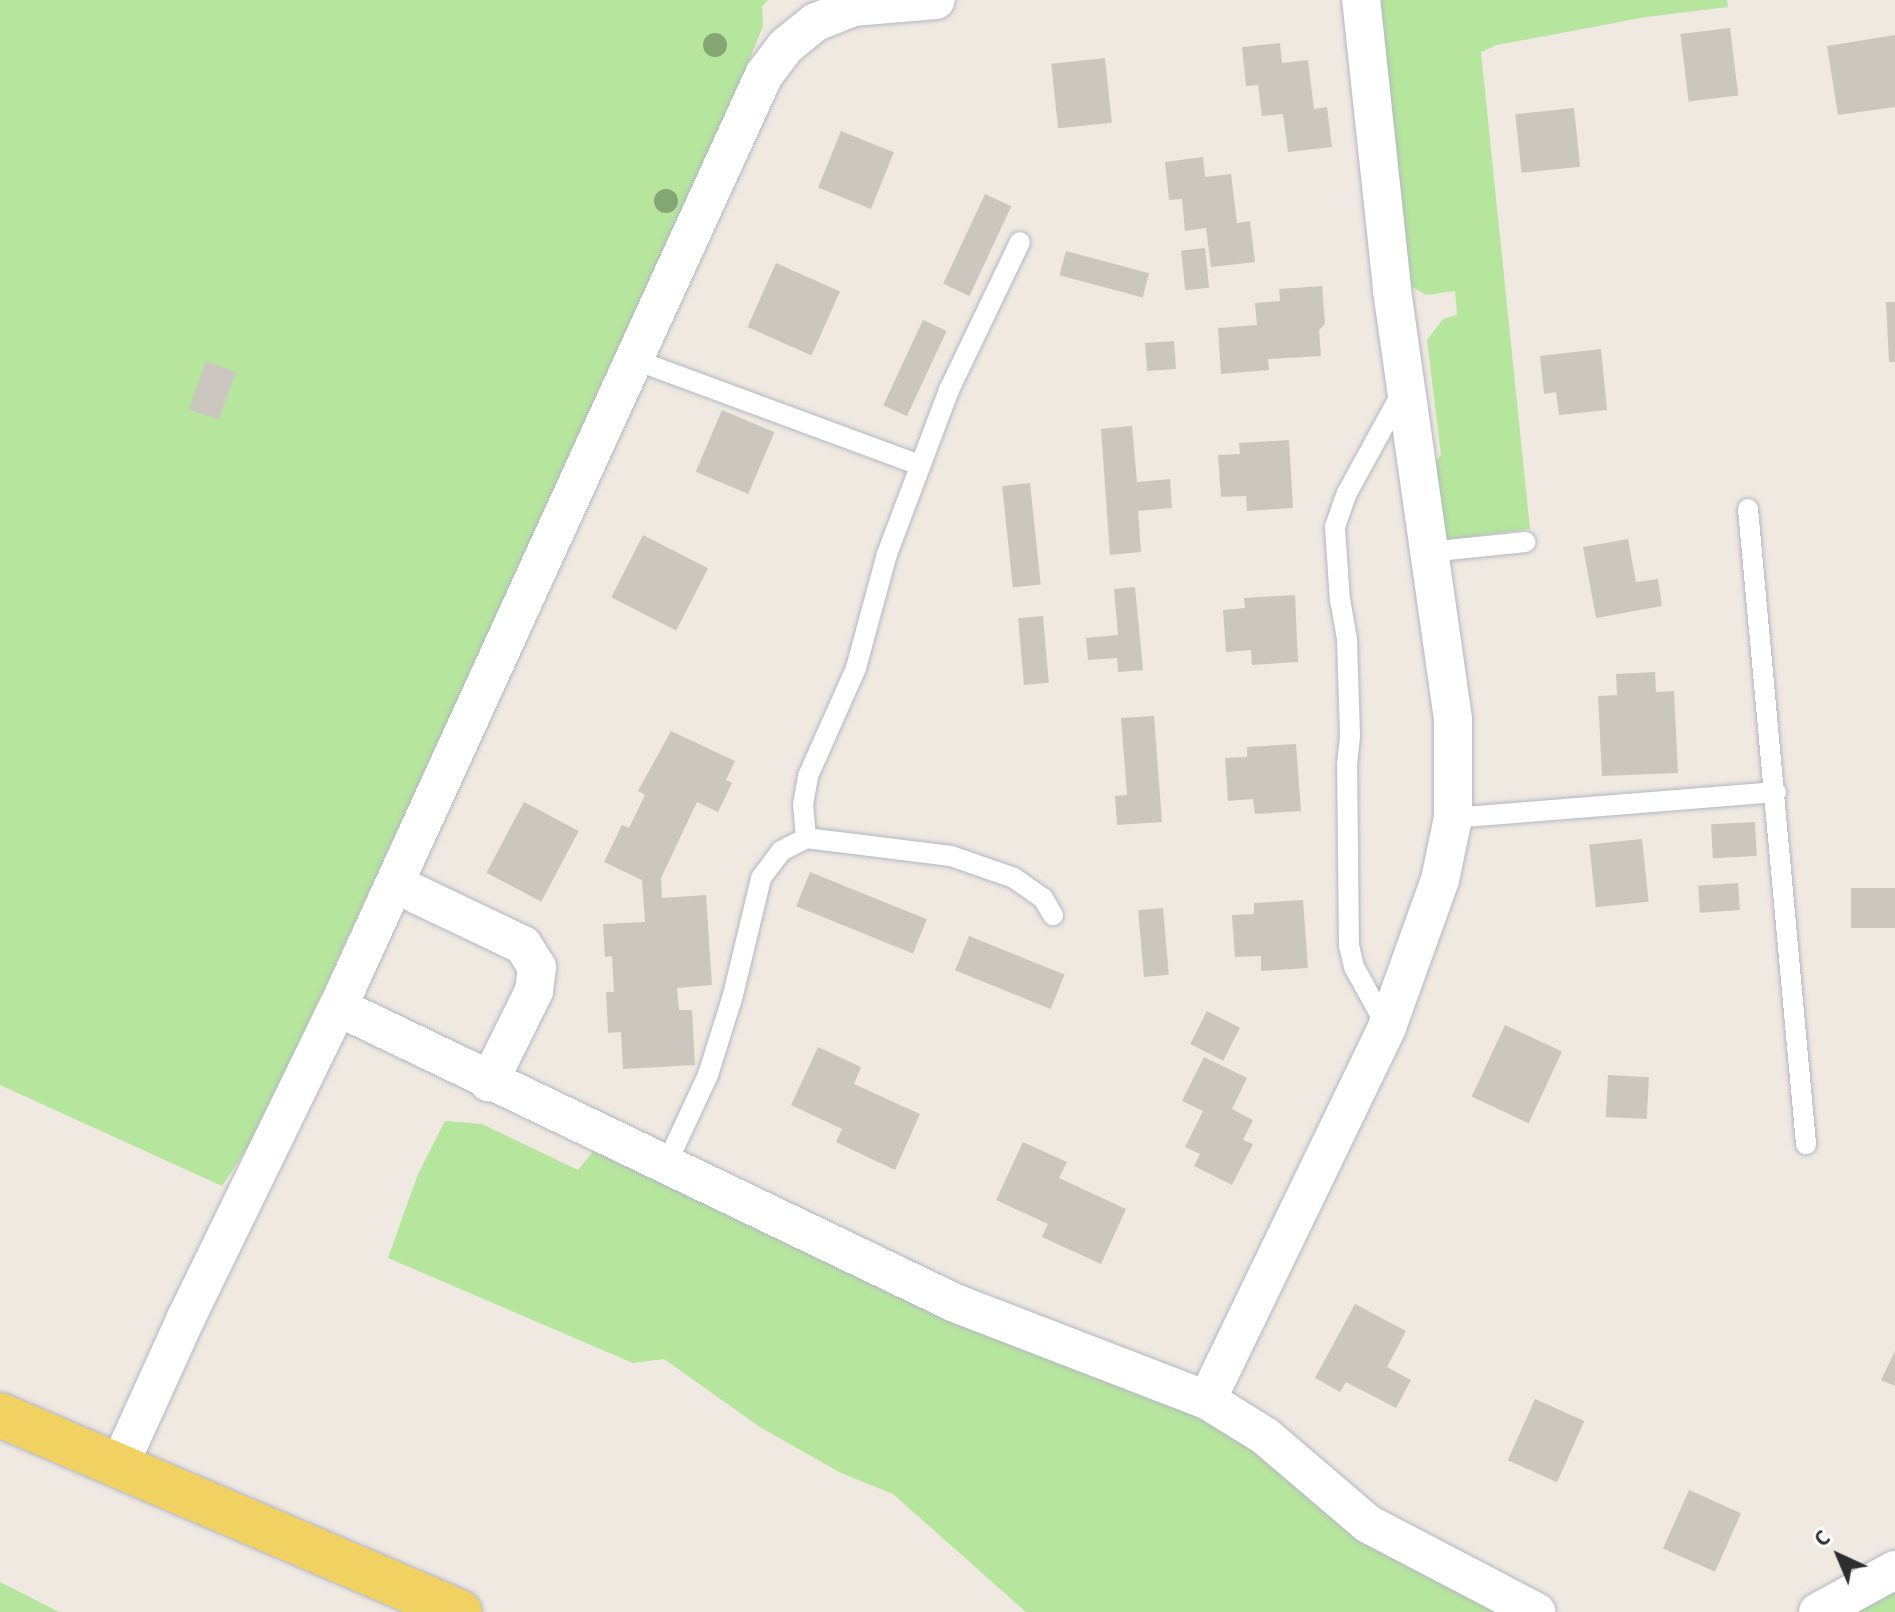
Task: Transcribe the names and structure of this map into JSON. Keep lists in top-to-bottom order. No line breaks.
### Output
{"north":"top left"}
